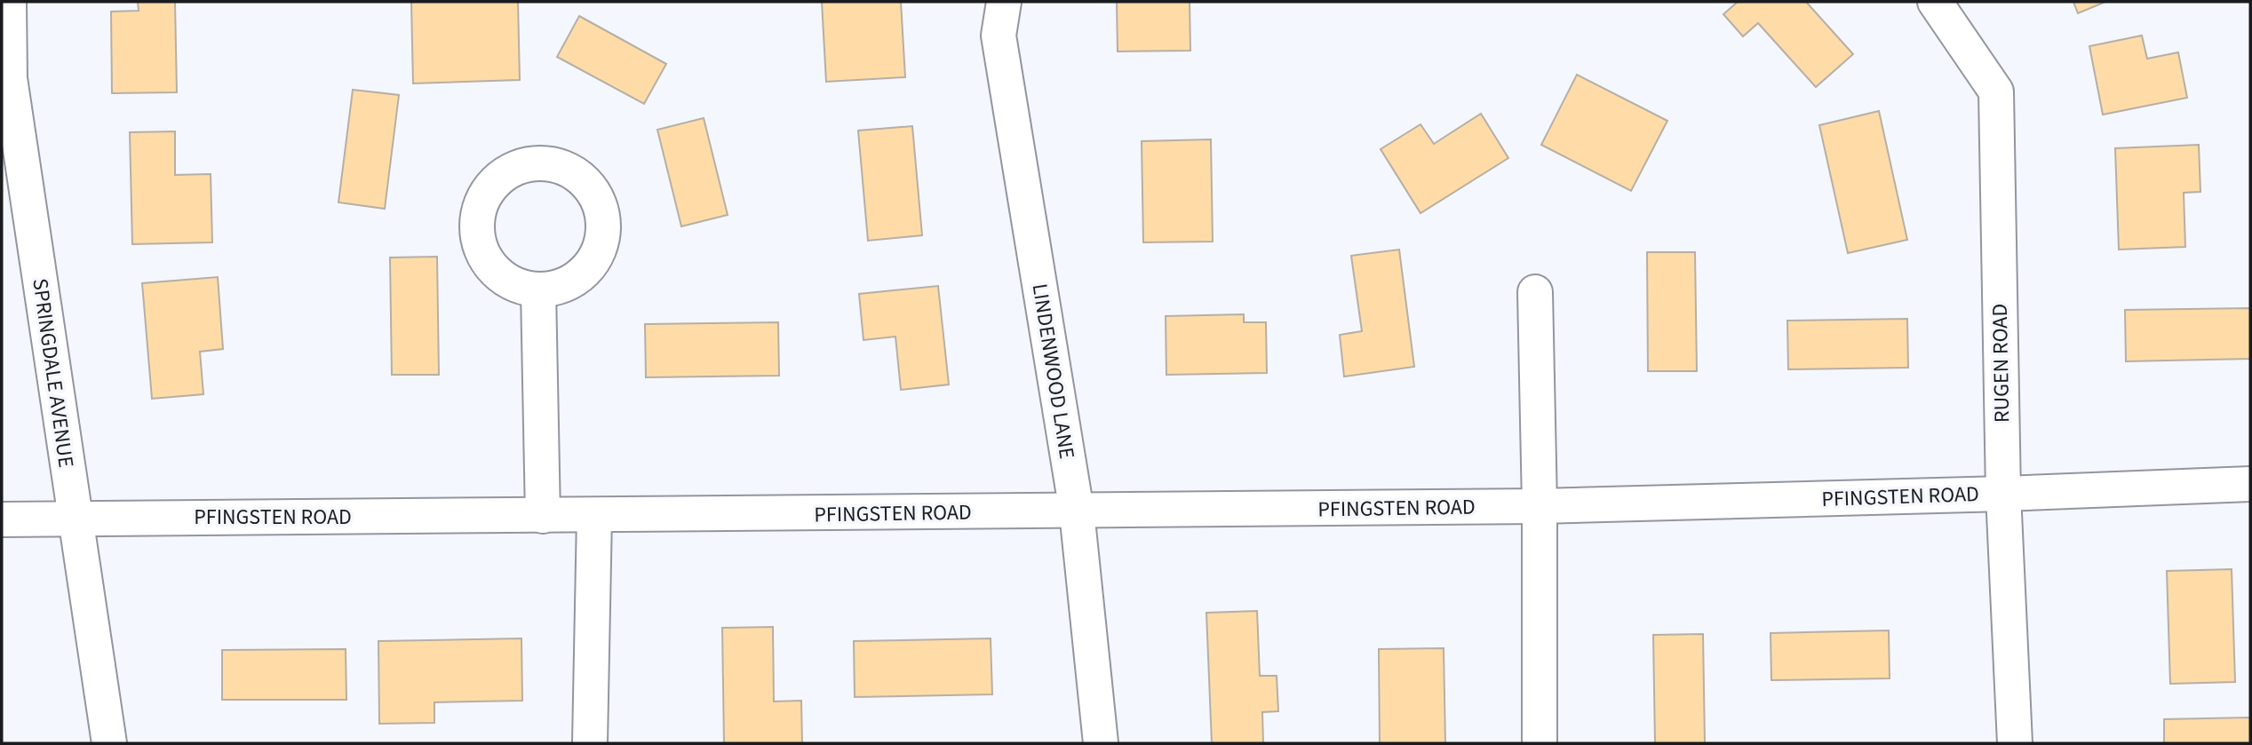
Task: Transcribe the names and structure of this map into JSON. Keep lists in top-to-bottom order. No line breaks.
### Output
{"streets":{"street":["RUGEN ROAD","LINDENWOOD LANE","SPRINGDALE AVENUE","PFINGSTEN ROAD"]},"crossings":[["RUGEN ROAD","PFINGSTEN ROAD"],["LINDENWOOD LANE","PFINGSTEN ROAD"],["SPRINGDALE AVENUE","PFINGSTEN ROAD"]]}
